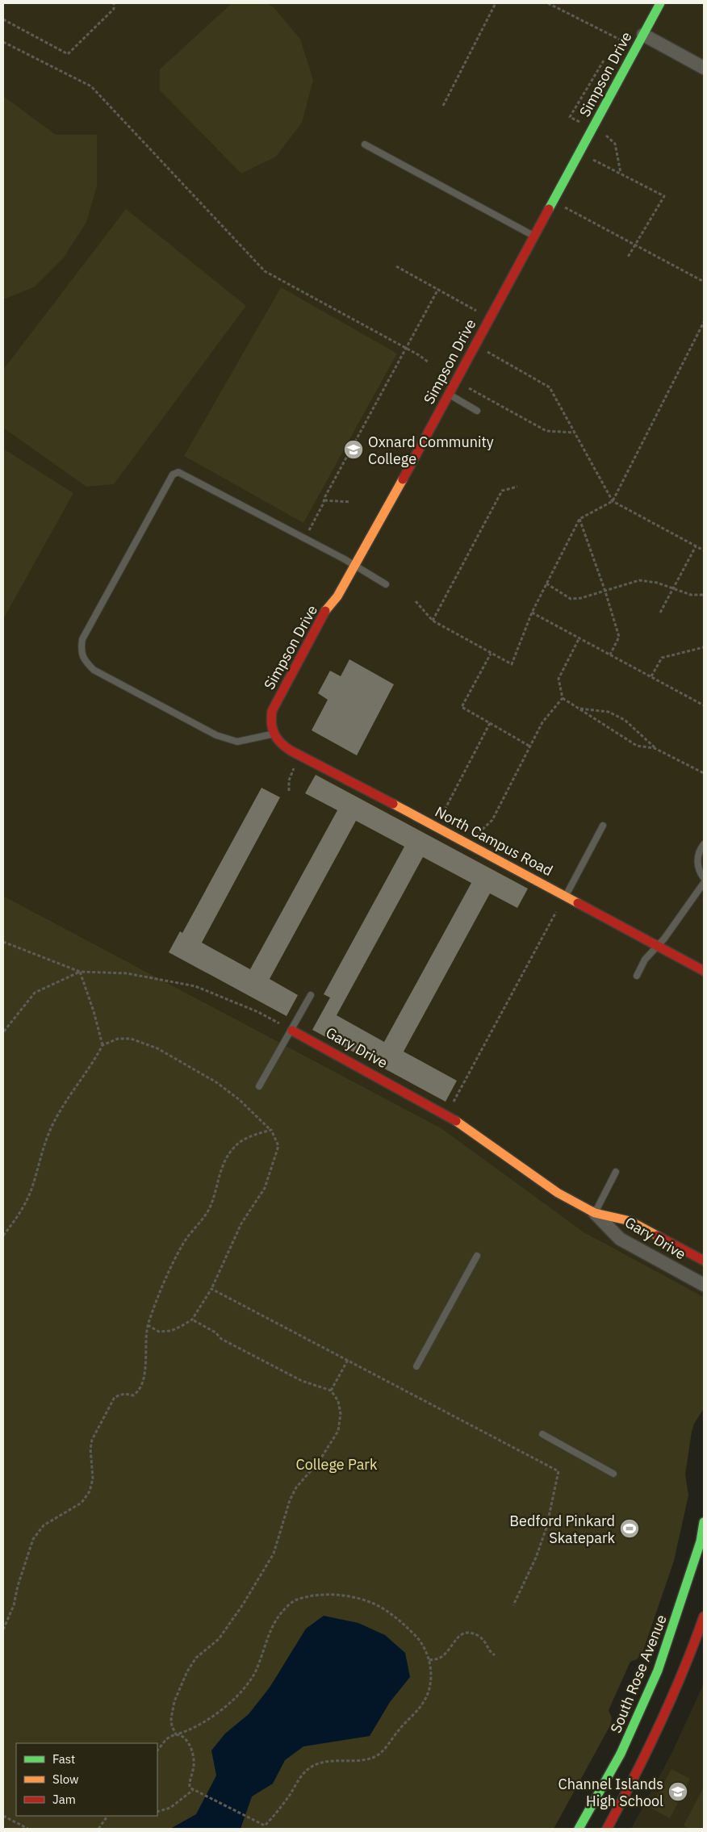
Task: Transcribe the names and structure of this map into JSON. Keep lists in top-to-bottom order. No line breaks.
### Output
{"streets":{"street":["Simpson Drive","North Campus Road","Gary Drive","South Rose Avenue"]},"crossings":[["Simpson Drive","North Campus Road"]],"parks":["College Park"],"places":{"school or university":["Oxnard Community College","Channel Islands High School"],"sports":["Bedford Pinkard Skatepark"]},"legend":["Fast","Slow","Jam"]}
